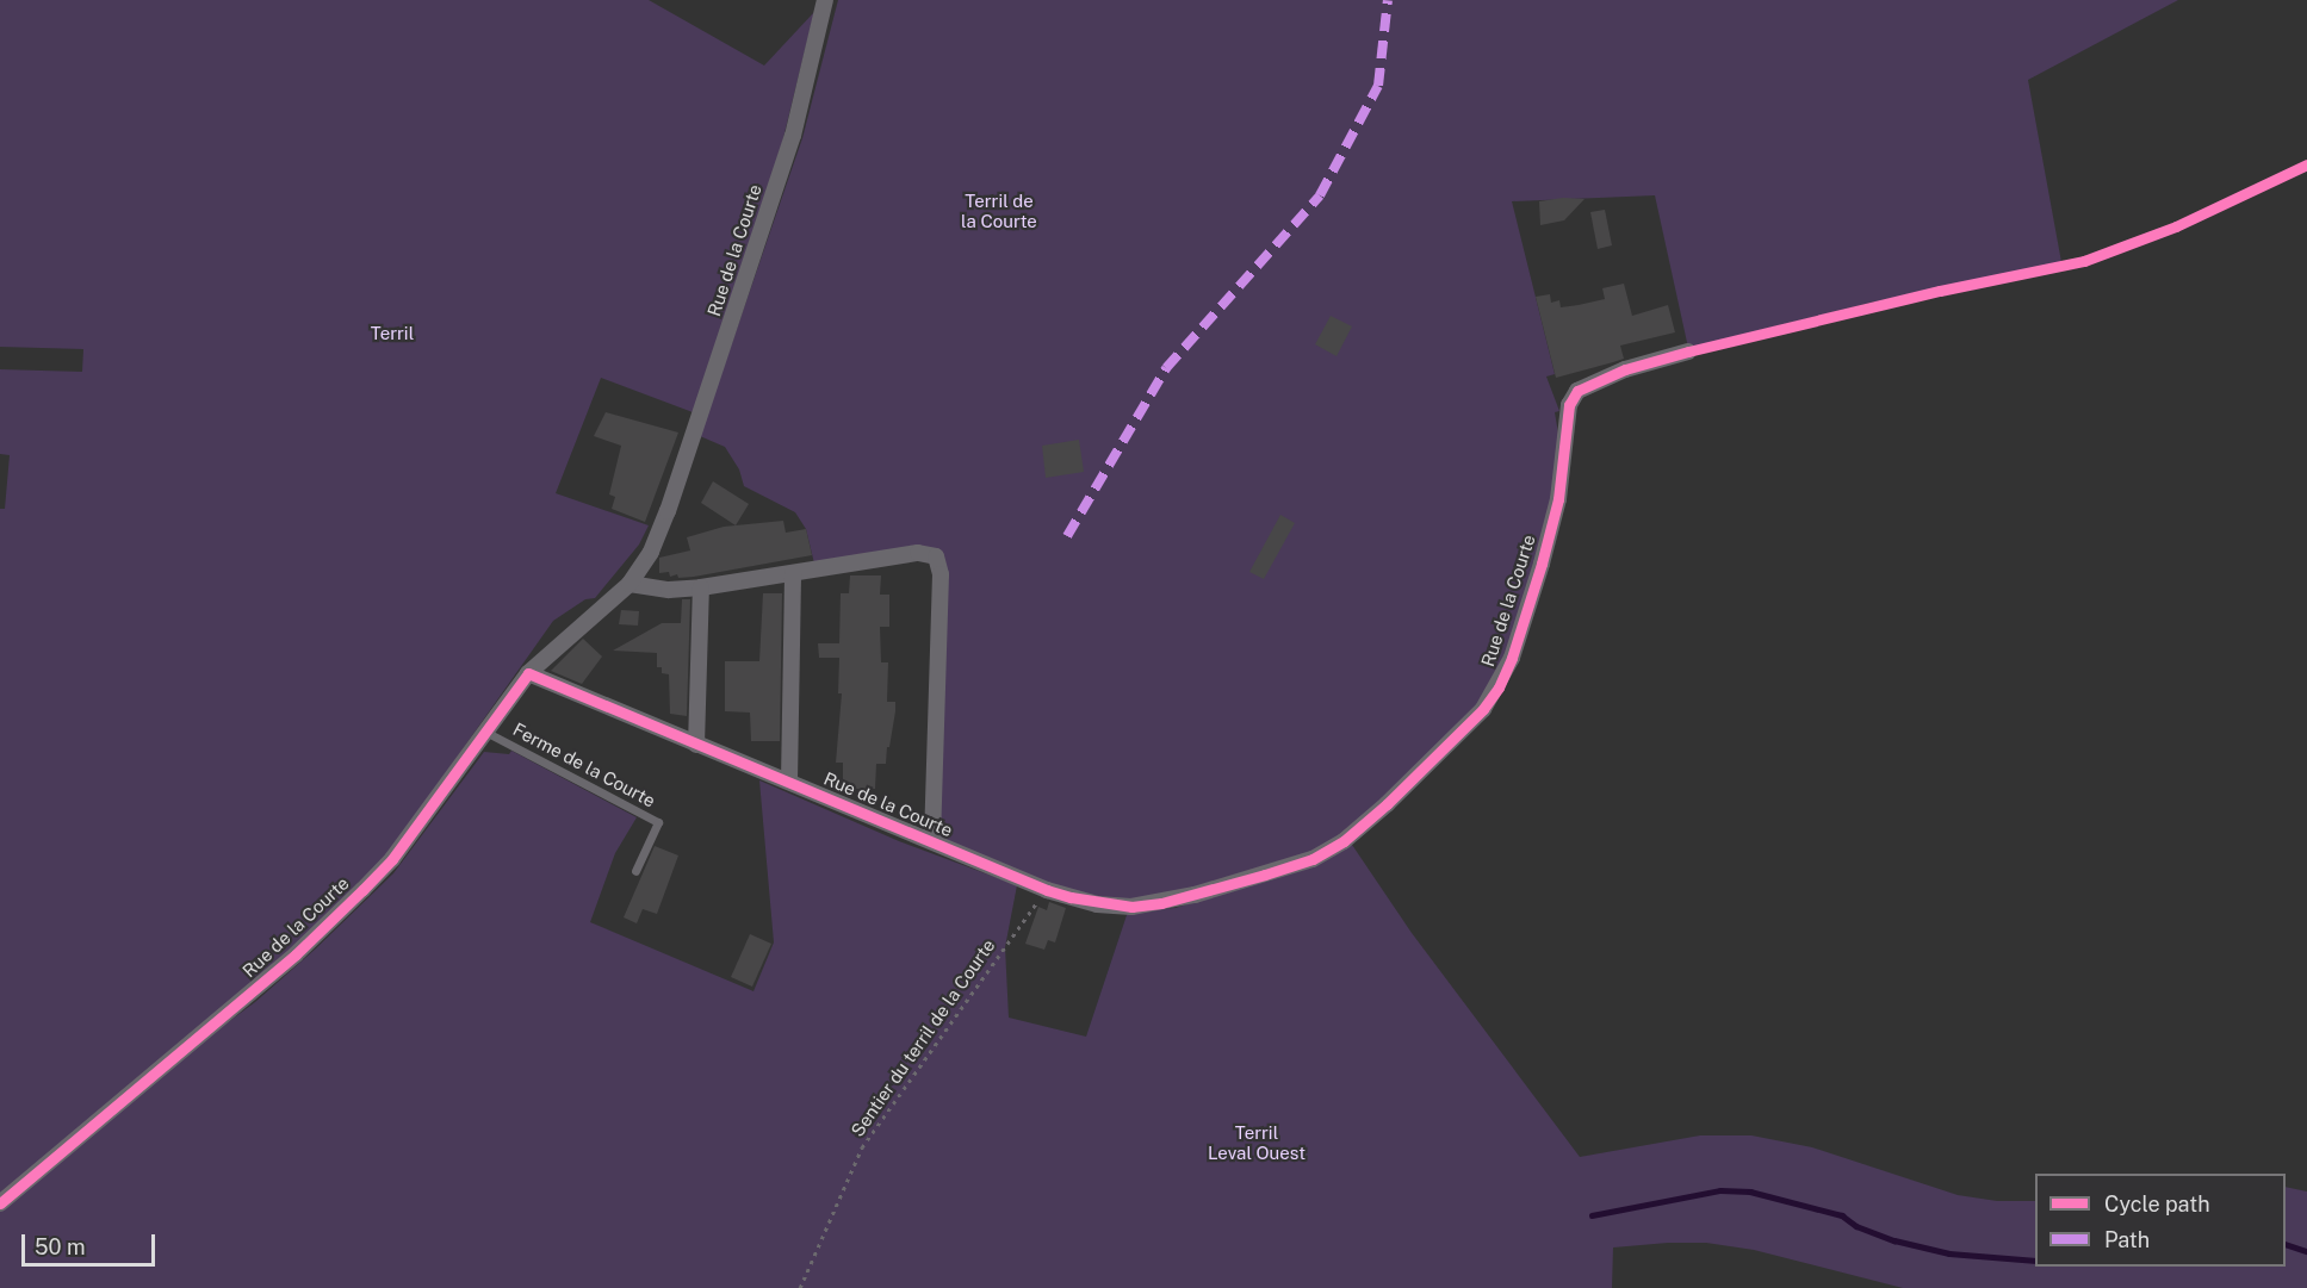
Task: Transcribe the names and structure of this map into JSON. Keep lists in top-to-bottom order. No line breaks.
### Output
{"streets":{"street":["Rue de la Courte"],"lane":["Ferme de la Courte"],"path":["Sentier du terril de la Courte"]},"crossings":[["Rue de la Courte","Ferme de la Courte"],["Rue de la Courte","Sentier du terril de la Courte"]],"parks":["Terril de la Courte","Terril","Terril Leval Ouest"],"legend":["Cycle path","Path"],"scale_bar":"50 m"}
